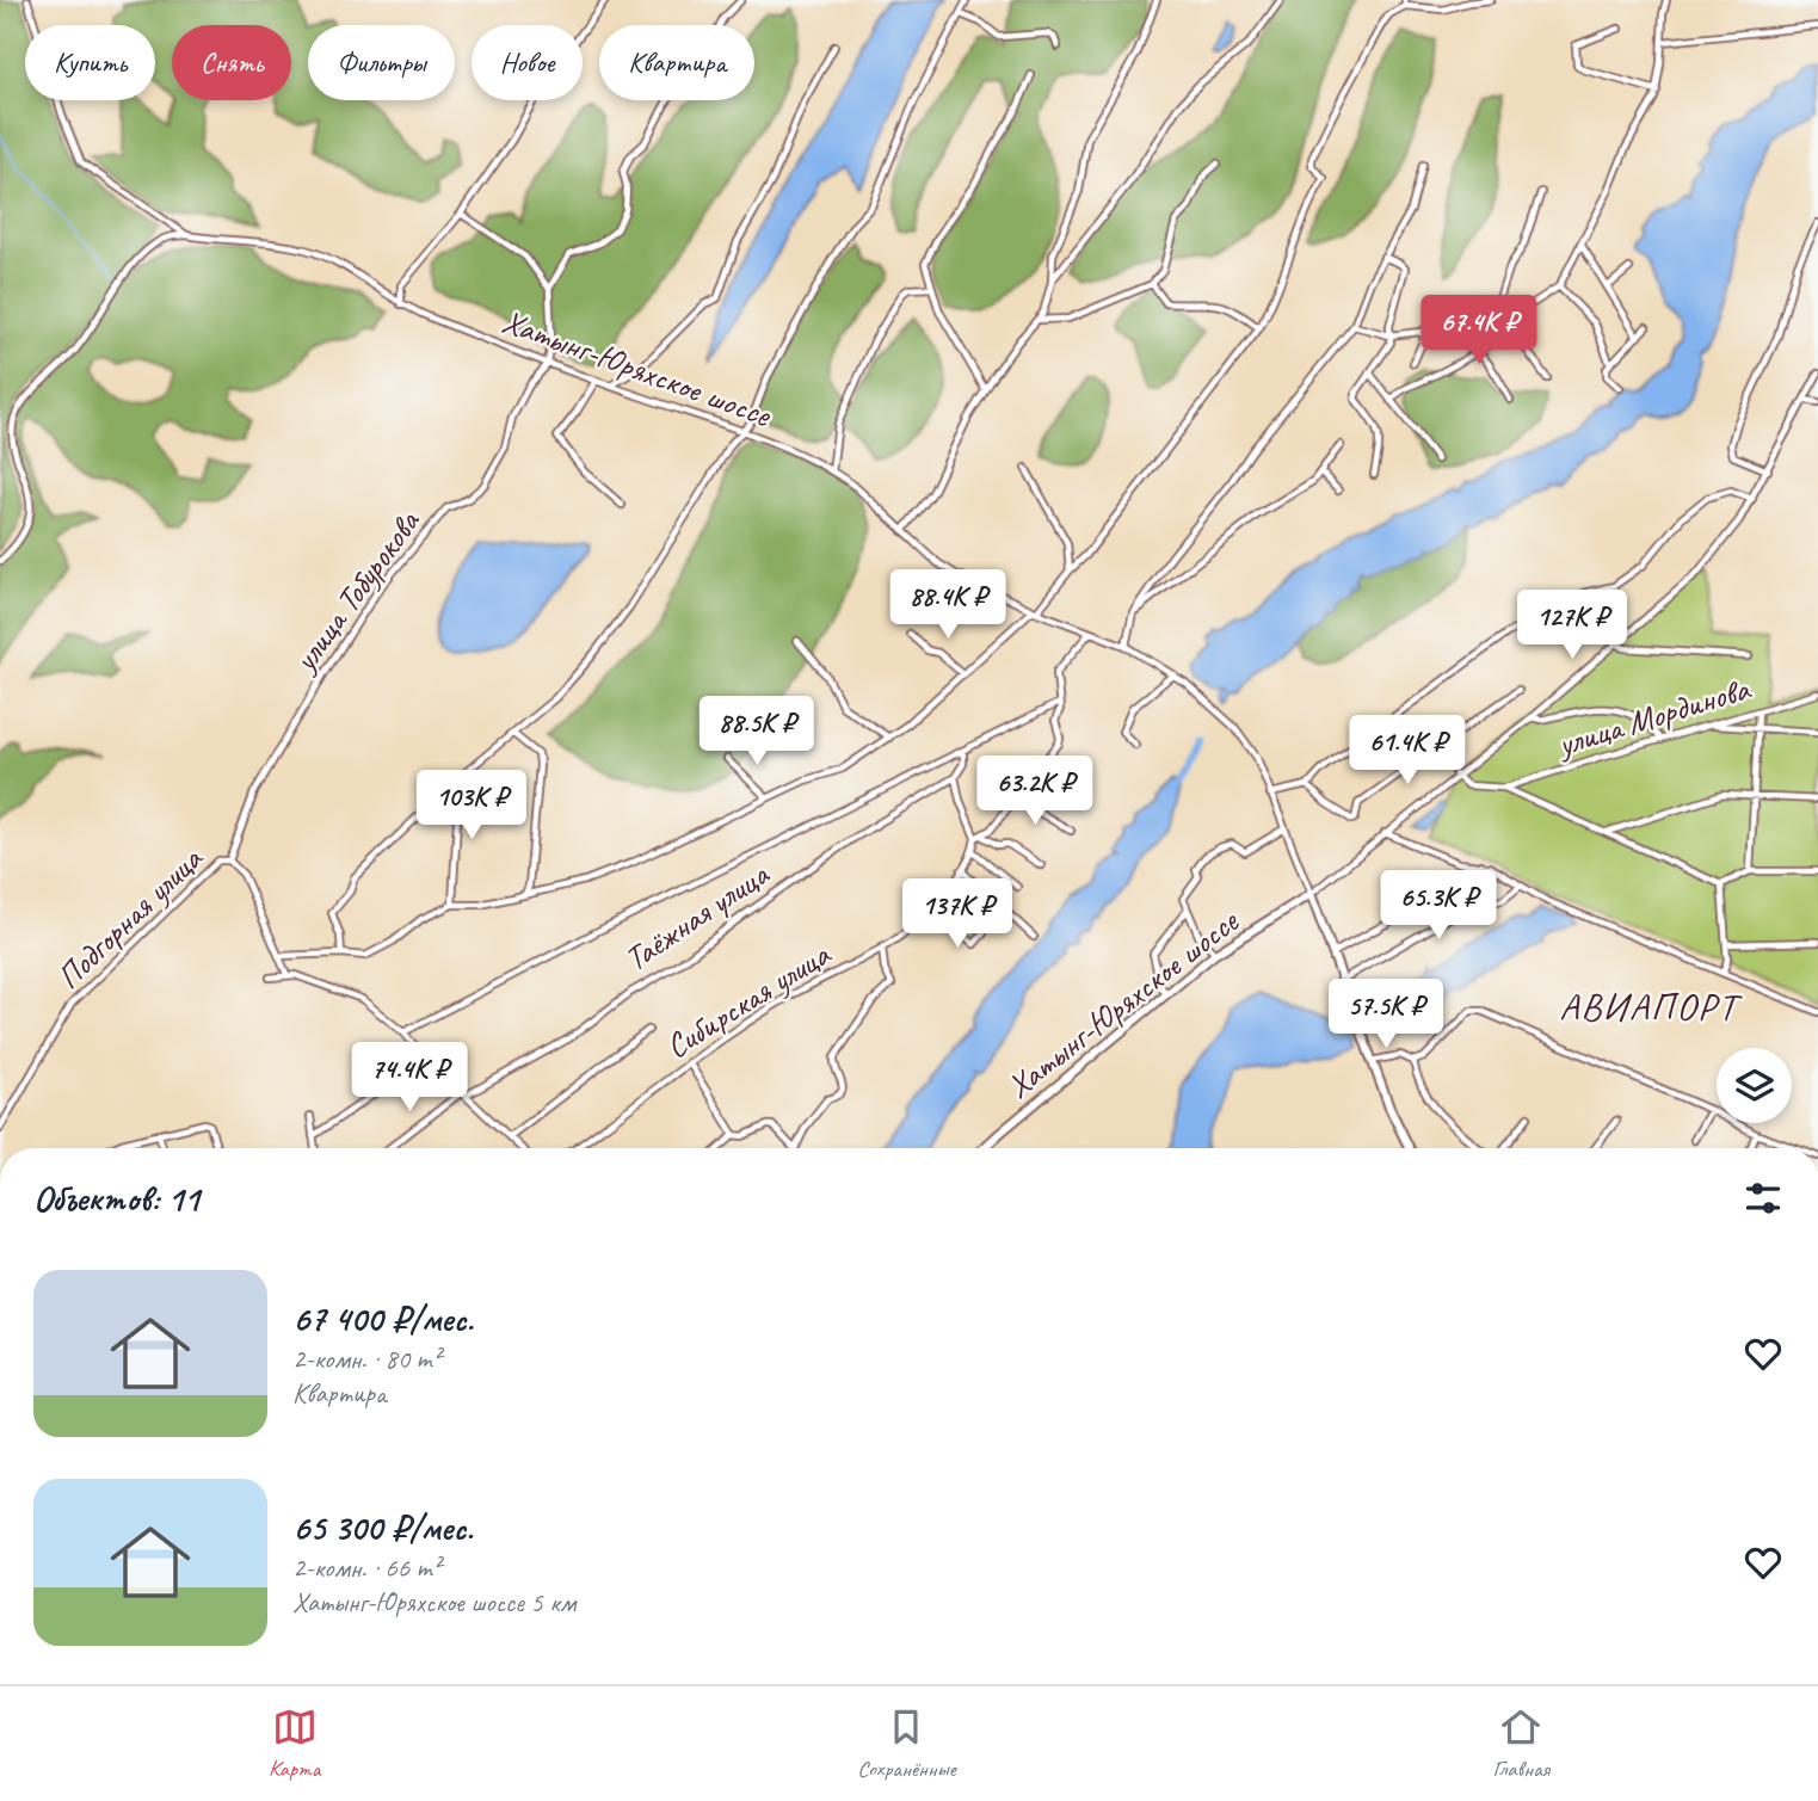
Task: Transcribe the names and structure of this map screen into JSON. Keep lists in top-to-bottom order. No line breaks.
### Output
{"streets":{"main road":["Хатынг-Юряхское шоссе"],"street":["улица Тобурокова","улица Мординова","Таёжная улица","Подгорная улица","Сибирская улица"]},"crossings":[["Хатынг-Юряхское шоссе","улица Тобурокова"],["улица Тобурокова","Подгорная улица"]],"districts":["АВИАПОРТ"],"page":{"chip":["Купить","Снять","Фильтры","Новое","Квартира"],"price":["67.4K ₽","88.4K ₽","127K ₽","88.5K ₽","61.4K ₽","63.2K ₽","103K ₽","65.3K ₽","137K ₽","57.5K ₽","74.4K ₽"],"heading":"Объектов: 11","list":[{"name":"67 400 ₽/мес.","note":"2-комн. · 80 m² · Квартира"},{"name":"65 300 ₽/мес.","note":"2-комн. · 66 m² · Хатынг-Юряхское шоссе 5 км"}],"tabs":["Карта","Сохранённые","Главная"]}}
